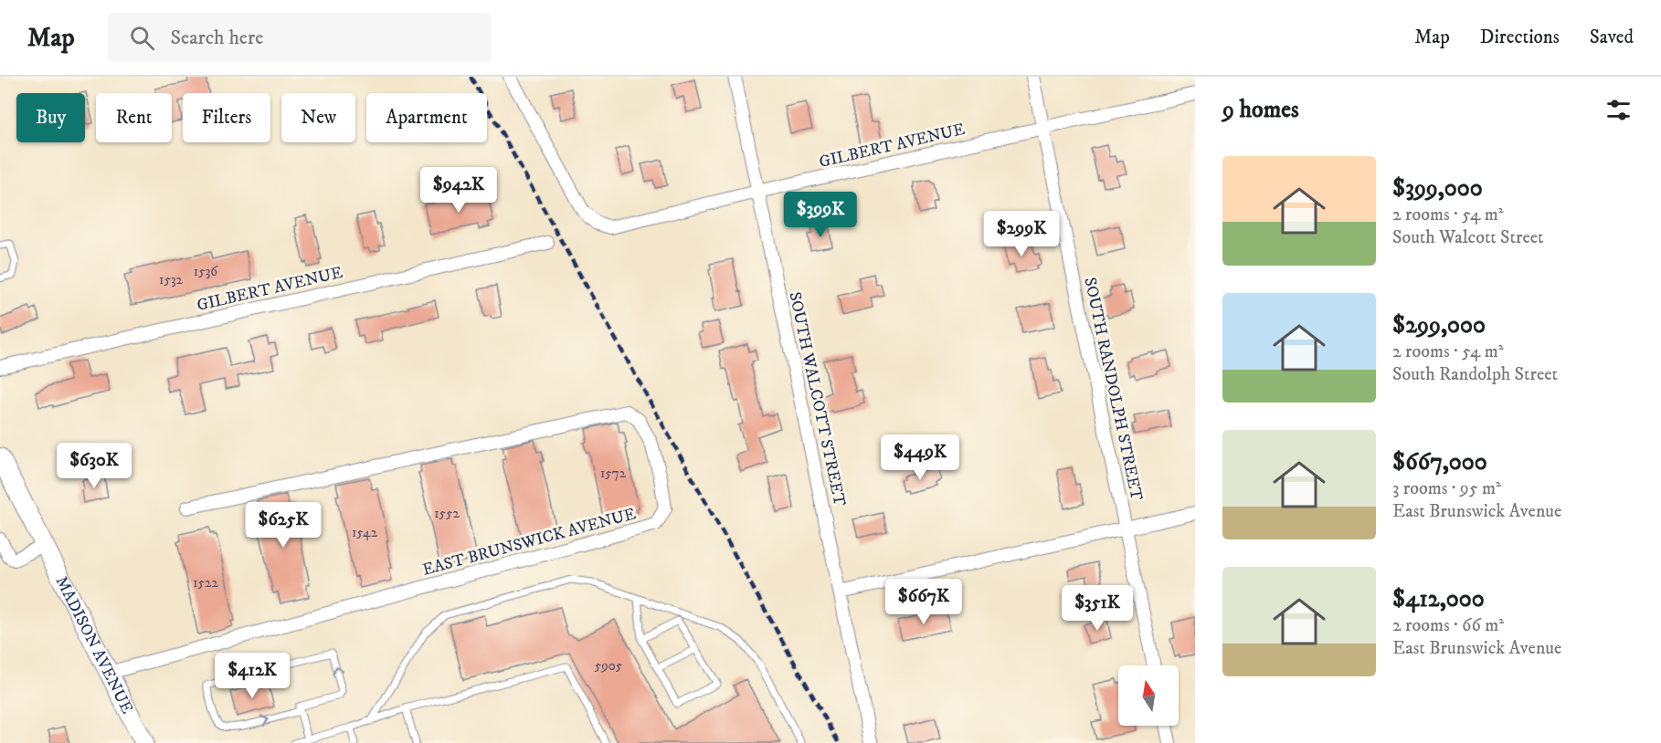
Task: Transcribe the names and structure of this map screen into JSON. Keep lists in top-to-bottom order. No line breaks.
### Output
{"streets":{"main road":["MADISON AVENUE"],"street":["GILBERT AVENUE","SOUTH RANDOLPH STREET","SOUTH WALCOTT STREET","EAST BRUNSWICK AVENUE"]},"crossings":[["GILBERT AVENUE","SOUTH RANDOLPH STREET"],["GILBERT AVENUE","SOUTH WALCOTT STREET"],["EAST BRUNSWICK AVENUE","MADISON AVENUE"]],"house_numbers":["1536","1532","1572","1552","1542","1522","5905"],"north":"top","page":{"header":"Map","search":"Search here","nav":["Map","Directions","Saved"],"heading":"9 homes","chip":["Buy","Rent","Filters","New","Apartment"],"list":[{"name":"$399,000","note":"2 rooms · 54 m² · South Walcott Street"},{"name":"$299,000","note":"2 rooms · 54 m² · South Randolph Street"},{"name":"$667,000","note":"3 rooms · 95 m² · East Brunswick Avenue"},{"name":"$412,000","note":"2 rooms · 66 m² · East Brunswick Avenue"}],"price":["$942K","$399K","$299K","$449K","$630K","$625K","$667K","$351K","$412K"]}}
